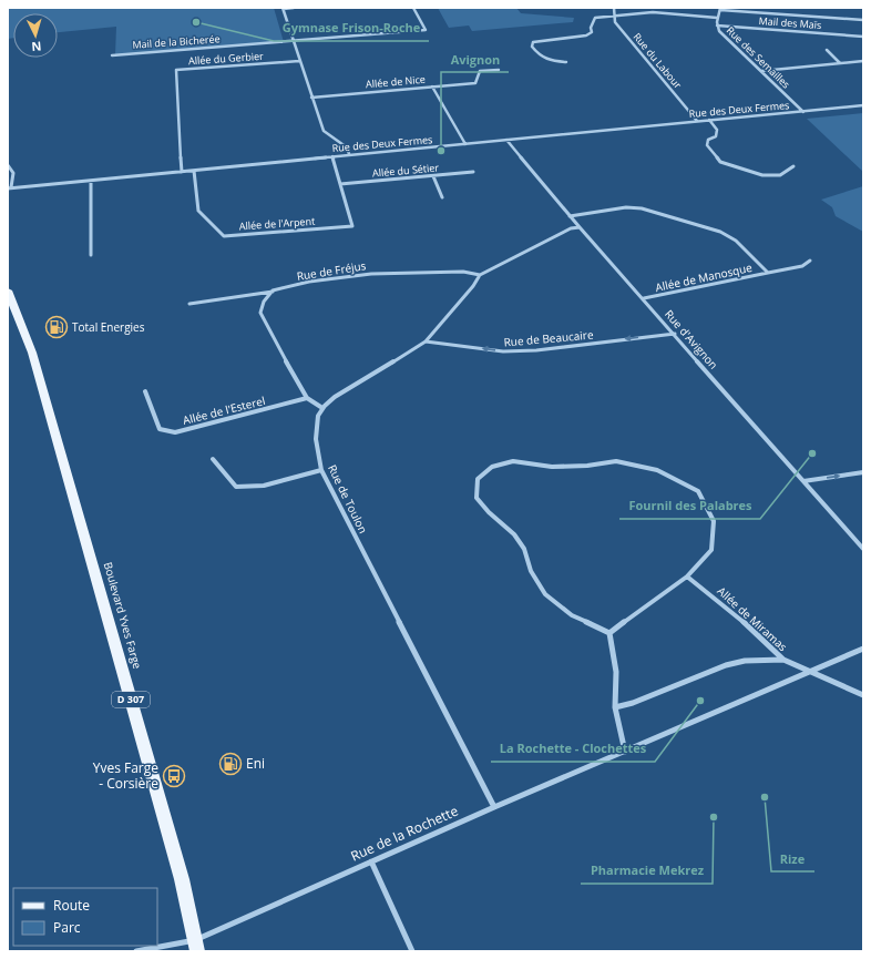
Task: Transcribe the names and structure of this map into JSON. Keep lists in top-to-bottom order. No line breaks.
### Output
{"streets":{"main road":["Boulevard Yves Farge","D 307"],"street":["Mail des Maïs","Mail de la Bicherée","Rue des Semailles","Allée du Gerbier","Rue du Labour","Allée de Nice","Rue des Deux Fermes","Allée du Sétier","Allée de l'Arpent","Rue de Fréjus","Allée de Manosque","Rue de Beaucaire","Rue d'Avignon","Allée de l'Esterel","Rue de Toulon","Allée de Miramas","Rue de la Rochette"]},"crossings":[["Mail des Maïs","Rue des Semailles"],["Rue des Semailles","Rue des Deux Fermes"],["Allée du Gerbier","Rue des Deux Fermes"],["Rue du Labour","Rue des Deux Fermes"],["Rue des Deux Fermes","Allée de l'Arpent"],["Rue des Deux Fermes","Rue d'Avignon"],["Allée du Sétier","Allée de l'Arpent"],["Allée de Manosque","Rue d'Avignon"],["Rue de Beaucaire","Rue d'Avignon"],["Rue de Toulon","Rue de la Rochette"],["Boulevard Yves Farge","Rue de la Rochette"]],"one_way":["Rue de Beaucaire"],"places":{"other":["Gymnase Frison-Roche","Avignon","Fournil des Palabres","La Rochette - Clochettes","Rize","Pharmacie Mekrez"],"fuel station":["Total Energies","Eni"],"bus stop":["Yves Farge - Corsière"]},"legend":["Route","Parc"],"north":"bottom"}
